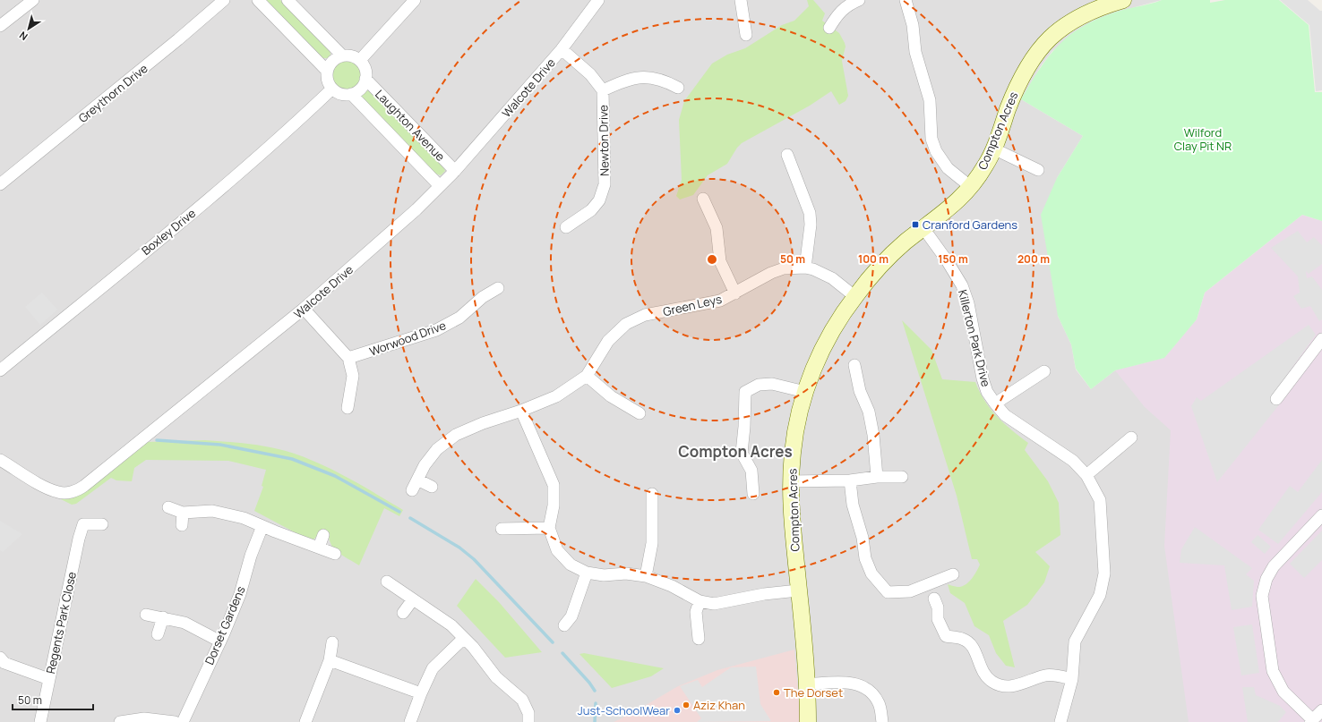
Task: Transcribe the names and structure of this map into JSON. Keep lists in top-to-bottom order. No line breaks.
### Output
{"streets":{"street":["Walcote Drive","Greythorn Drive","Laughton Avenue","Compton Acres","Newton Drive","Boxley Drive","Green Leys","Worwood Drive","Killerton Park Drive","Regents Park Close","Dorset Gardens"]},"crossings":[["Walcote Drive","Laughton Avenue"],["Walcote Drive","Newton Drive"],["Laughton Avenue","Boxley Drive"],["Compton Acres","Green Leys"],["Compton Acres","Killerton Park Drive"]],"districts":["Compton Acres"],"parks":["Wilford Clay Pit NR"],"places":{"transit":["Cranford Gardens"],"other":["The Dorset","Aziz Khan","Just-SchoolWear"]},"scale_bar":"50 m","north":"bottom left","rings":["50 m","100 m","150 m","200 m"]}
